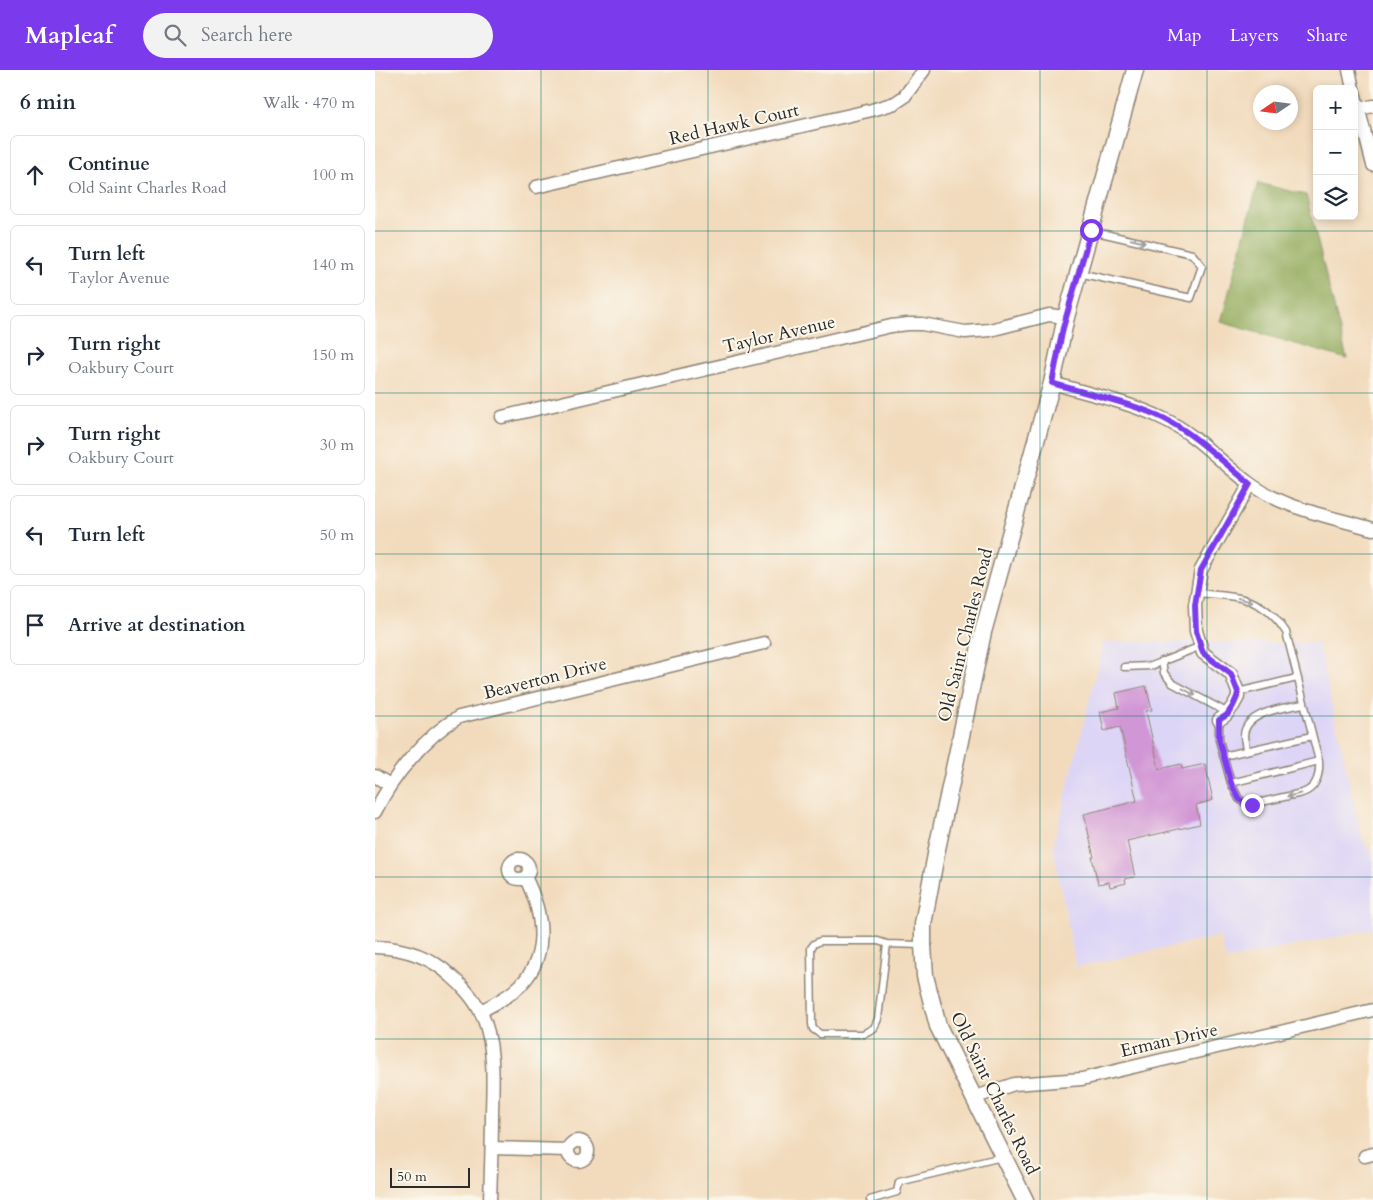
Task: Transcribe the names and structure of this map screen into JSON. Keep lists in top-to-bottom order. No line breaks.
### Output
{"streets":{"street":["Red Hawk Court","Taylor Avenue","Old Saint Charles Road","Beaverton Drive","Erman Drive"]},"crossings":[["Taylor Avenue","Old Saint Charles Road"],["Old Saint Charles Road","Erman Drive"]],"scale_bar":"50 m","north":"left","page":{"header":"Mapleaf","search":"Search here","nav":["Map","Layers","Share"],"heading":["6 min","Walk · 470 m"],"map_buttons":["+","−"],"list":[["Continue","Old Saint Charles Road","100 m"],["Turn left","Taylor Avenue","140 m"],["Turn right","Oakbury Court","150 m"],["Turn right","Oakbury Court","30 m"],["Turn left","50 m"],"Arrive at destination"],"scale":"50 m"}}
